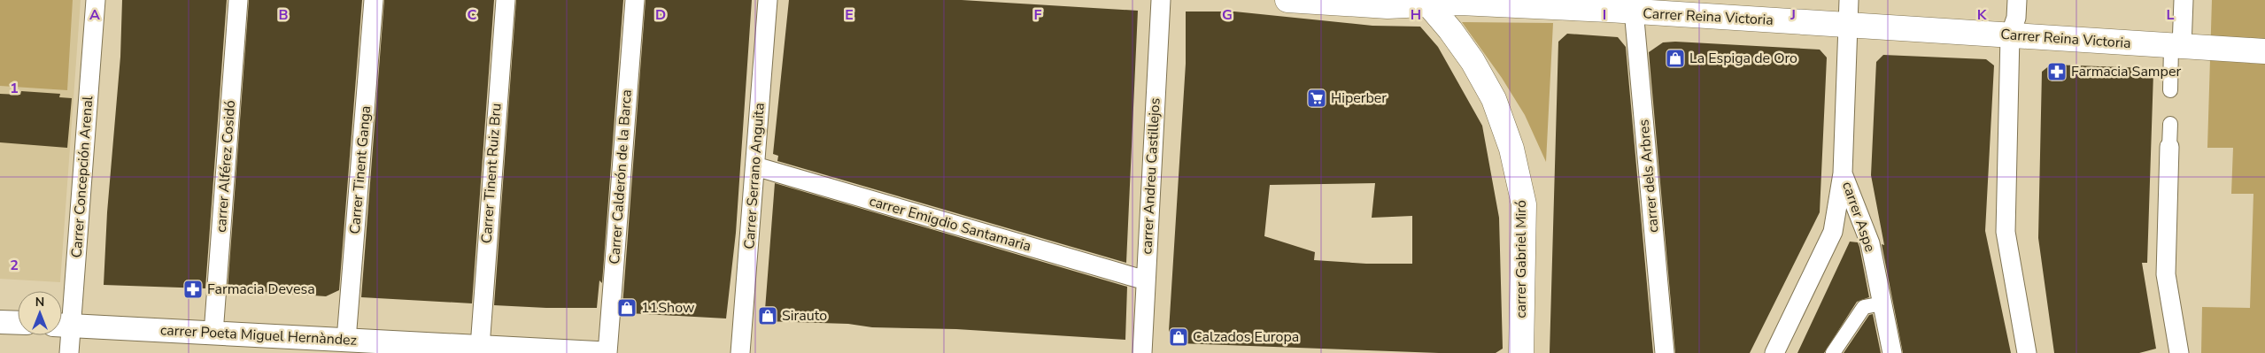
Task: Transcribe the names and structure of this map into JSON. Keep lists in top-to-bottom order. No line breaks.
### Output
{"streets":{"main road":["Carrer Reina Victoria","carrer Gabriel Miró"],"street":["carrer Alférez Cosidó","Carrer Tinent Ganga","Carrer Tinent Ruiz Bru","Carrer Serrano Anguita","carrer Andreu Castillejos","carrer dels Arbres","Carrer Concepción Arenal","Carrer Calderón de la Barca","carrer Aspe","carrer Emigdio Santamaria","carrer Poeta Miguel Hernàndez"]},"crossings":[["Carrer Reina Victoria","carrer dels Arbres"],["Carrer Reina Victoria","carrer Aspe"],["Carrer Reina Victoria","carrer Gabriel Miró"],["carrer Alférez Cosidó","carrer Poeta Miguel Hernàndez"],["Carrer Tinent Ganga","carrer Poeta Miguel Hernàndez"],["Carrer Tinent Ruiz Bru","carrer Poeta Miguel Hernàndez"],["Carrer Serrano Anguita","carrer Emigdio Santamaria"],["carrer Andreu Castillejos","carrer Emigdio Santamaria"],["Carrer Concepción Arenal","carrer Poeta Miguel Hernàndez"]],"places":{"shop":["La Espiga de Oro","11Show","Sirauto","Calzados Europa"],"pharmacy":["Farmacia Samper","Farmacia Devesa"],"supermarket":["Hiperber"]},"north":"top","grid":{"columns":["A","B","C","D","E","F","G","H","I","J","K","L"],"rows":["1","2"]}}
